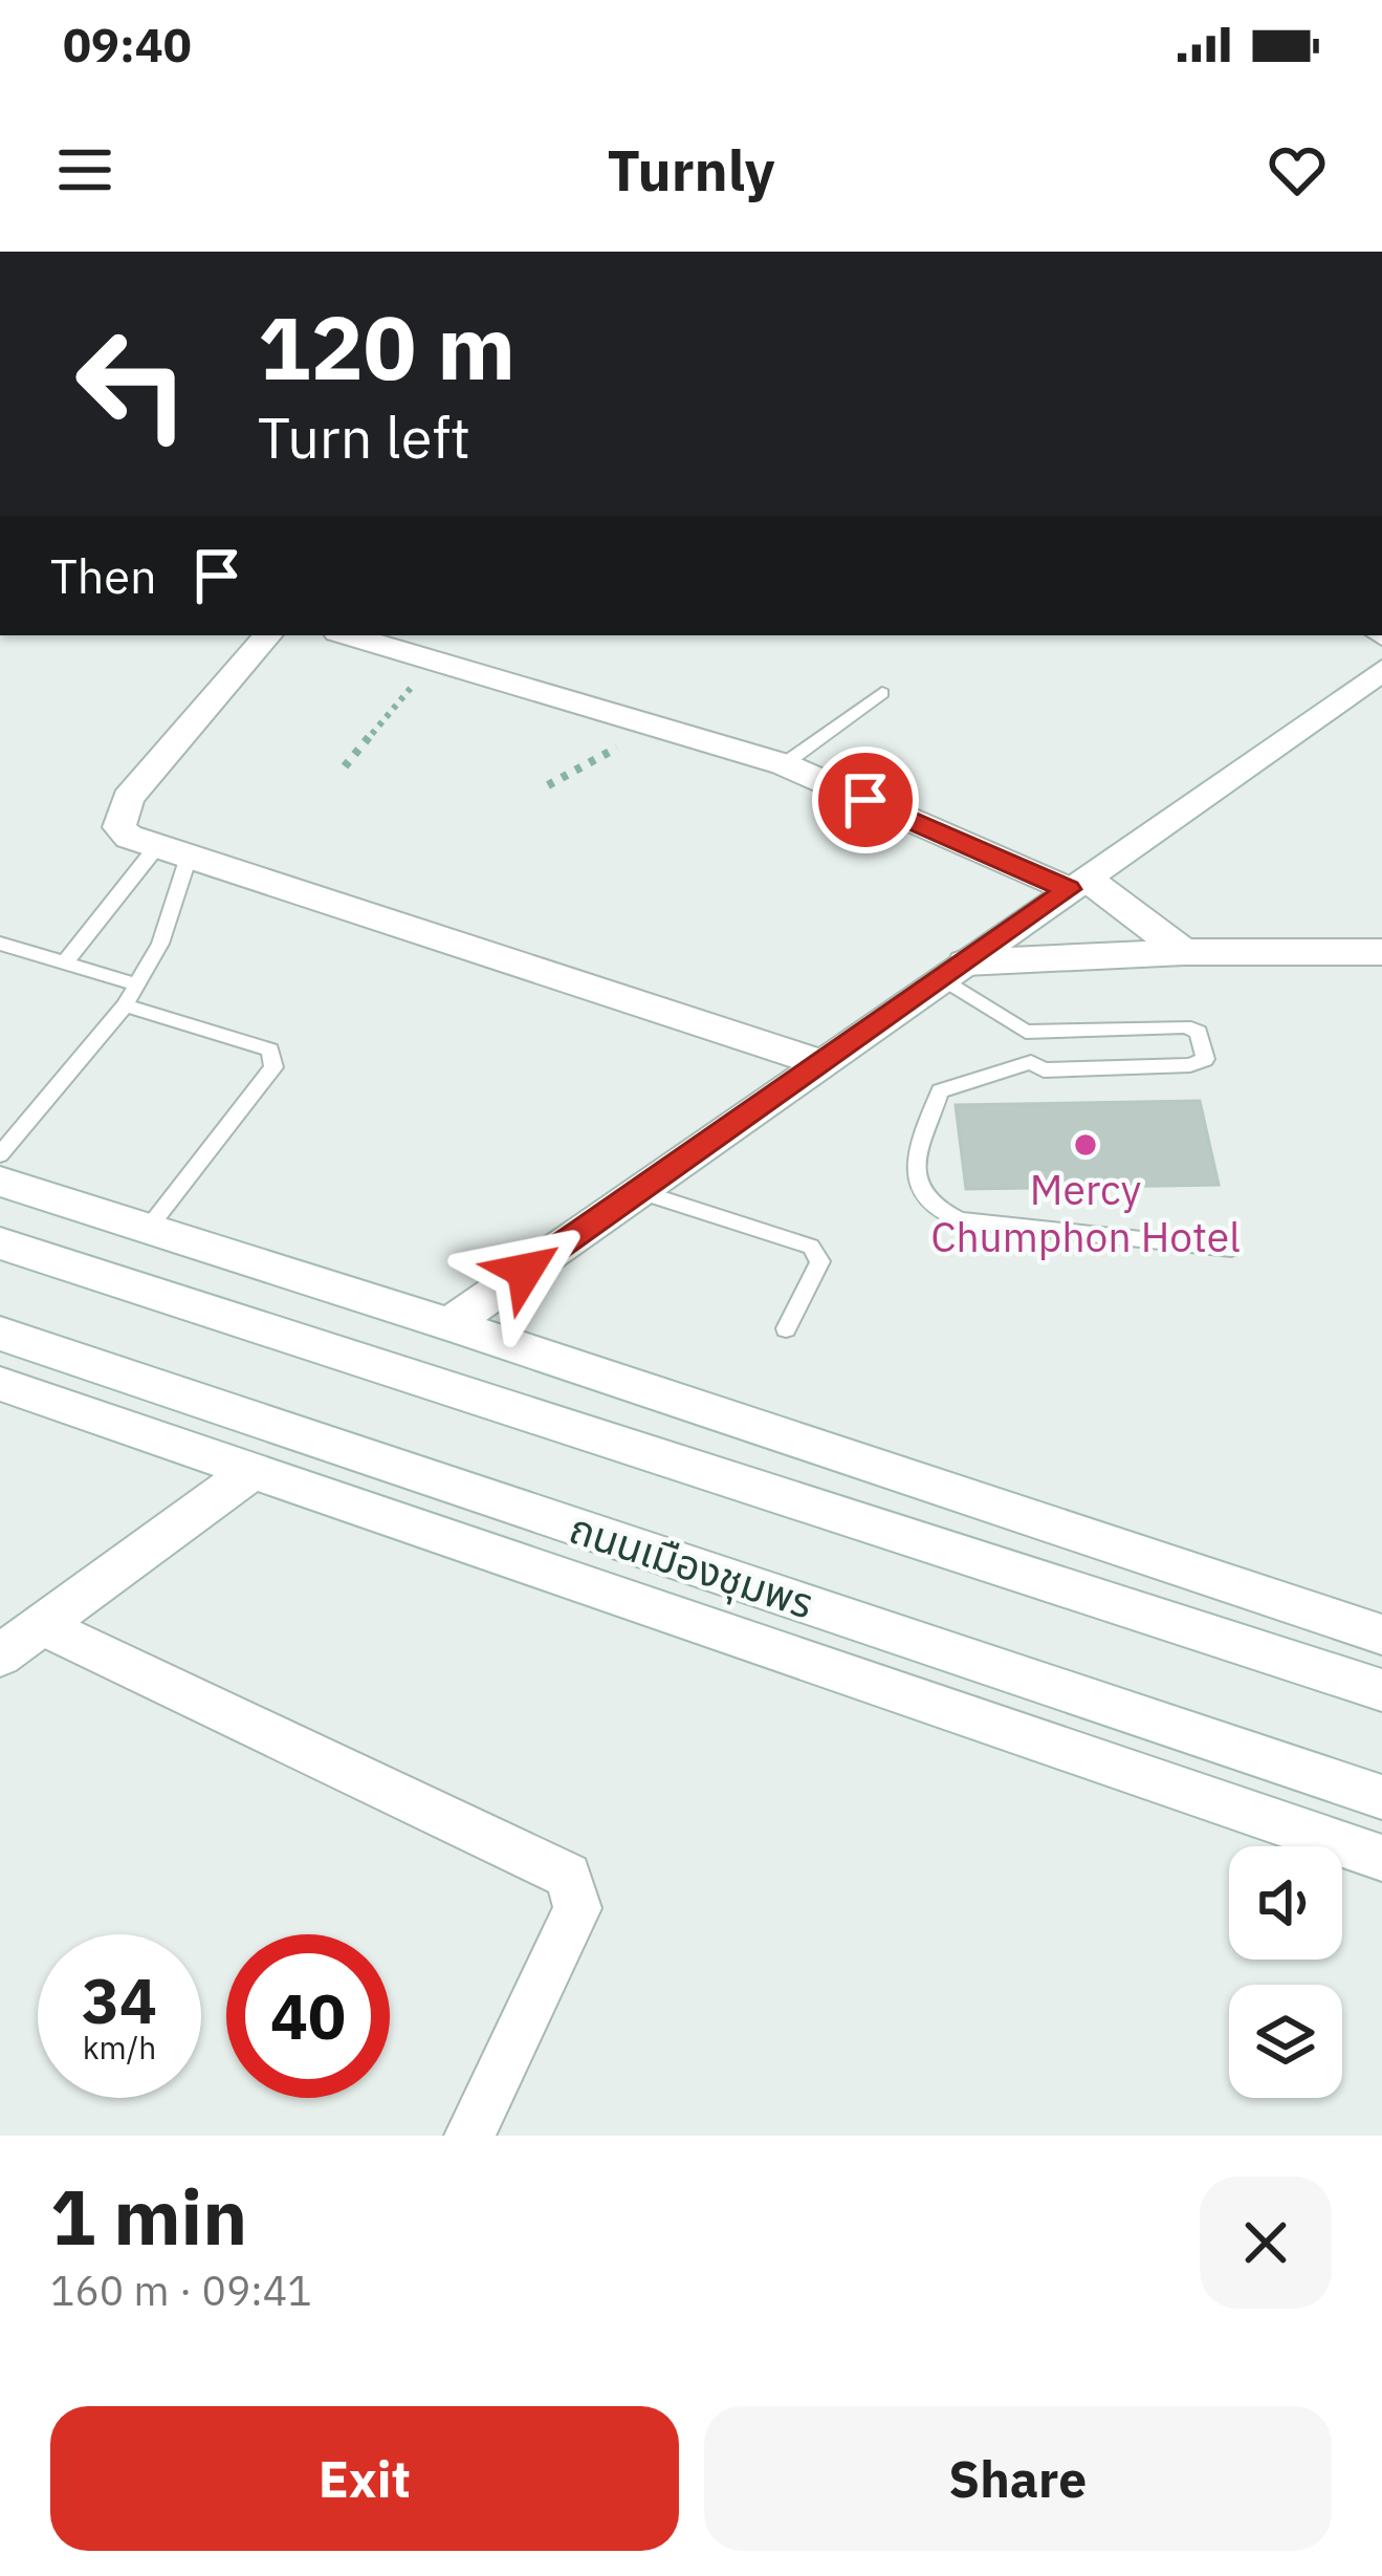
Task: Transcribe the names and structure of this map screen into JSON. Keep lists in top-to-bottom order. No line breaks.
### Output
{"streets":{"street":["ถนนเมืองชุมพร"]},"places":["Mercy Chumphon Hotel"],"page":{"status":"09:40","header":"Turnly","turn":["120 m","Turn left"],"then":"Then","speed":"34 km/h","limit":"40","heading":["1 min","160 m · 09:41"],"buttons":["Exit","Share"]}}
